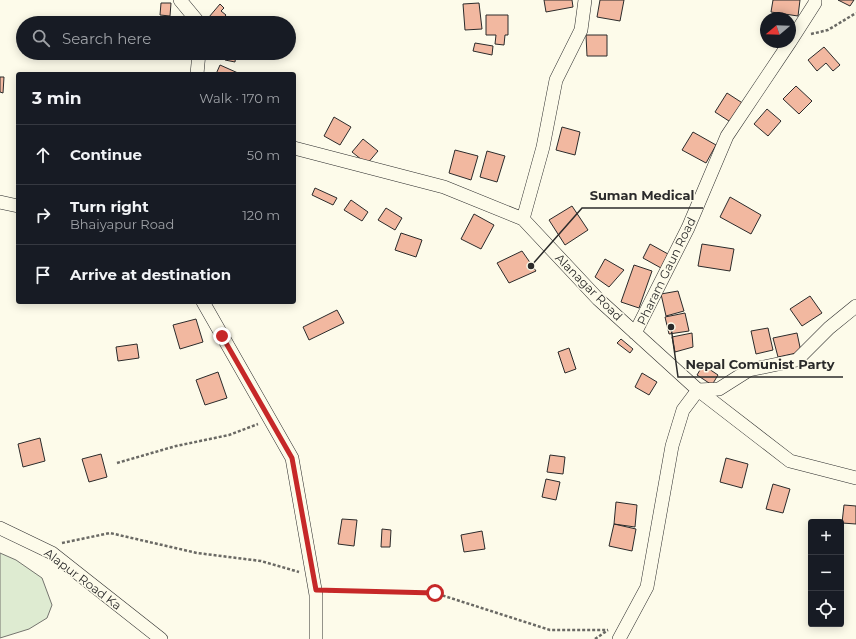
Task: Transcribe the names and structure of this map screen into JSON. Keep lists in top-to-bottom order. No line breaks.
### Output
{"streets":{"street":["Pharam Gaun Road","Alanagar Road","Alapur Road Ka"]},"crossings":[["Pharam Gaun Road","Alanagar Road"]],"places":["Suman Medical","Nepal Comunist Party"],"north":"left","page":{"search":"Search here","heading":["3 min","Walk · 170 m"],"list":[["Continue","50 m"],["Turn right","Bhaiyapur Road","120 m"],"Arrive at destination"],"map_buttons":["+","−"]}}
